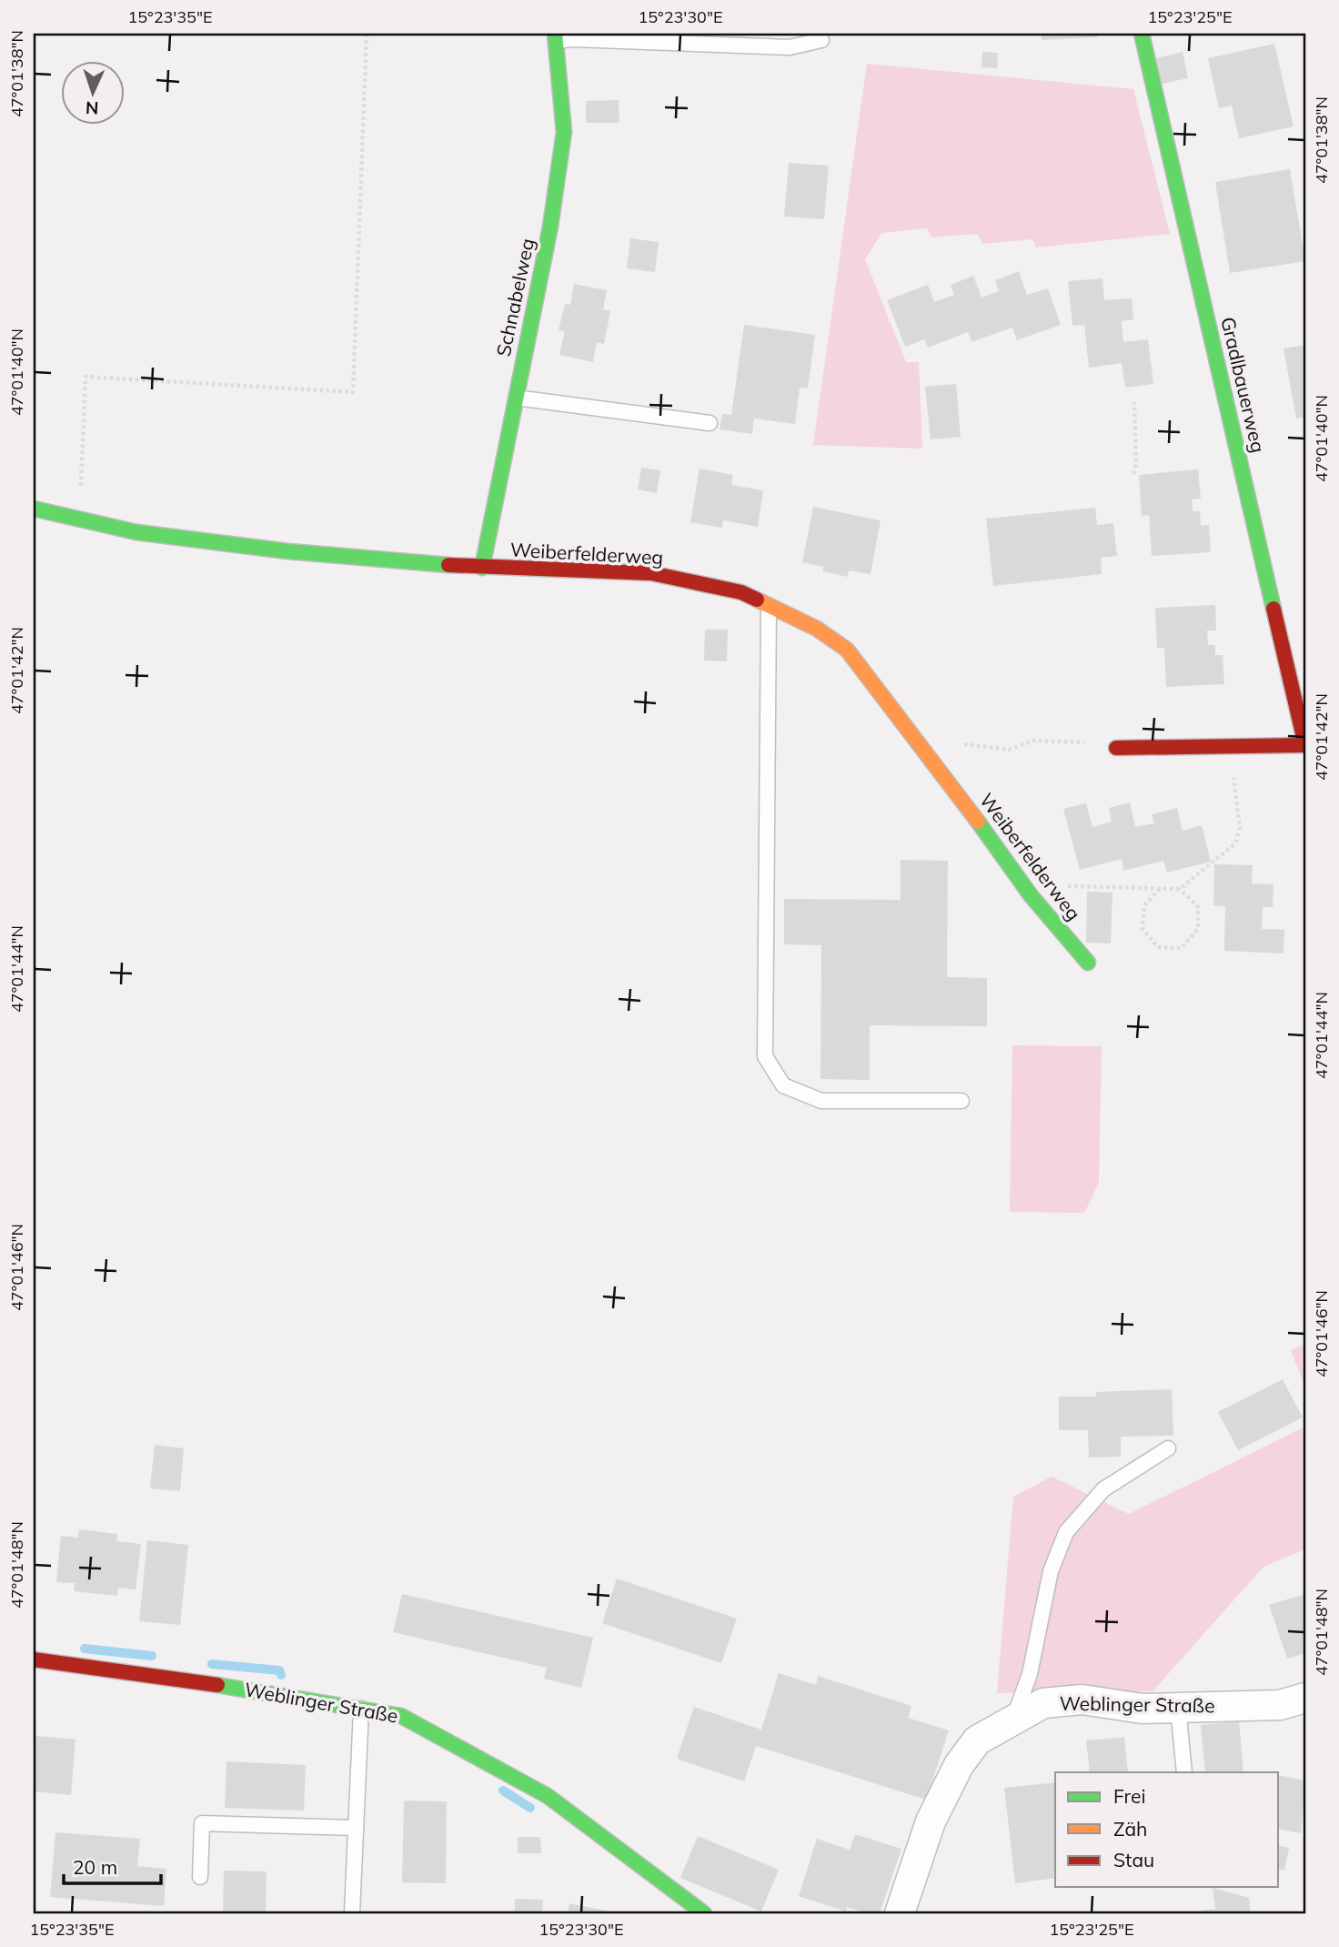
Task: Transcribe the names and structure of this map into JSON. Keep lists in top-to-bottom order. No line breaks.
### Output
{"streets":{"street":["Schnabelweg","Gradlbauerweg","Weiberfelderweg","Weblinger Straße"]},"crossings":[["Schnabelweg","Weiberfelderweg"]],"legend":["Frei","Zäh","Stau"],"scale_bar":"20 m","north":"bottom","coordinates":["15°23'35\"E","15°23'30\"E","15°23'25\"E","47°01'38\"N","47°01'40\"N","47°01'42\"N","47°01'44\"N","47°01'46\"N","47°01'48\"N"]}
